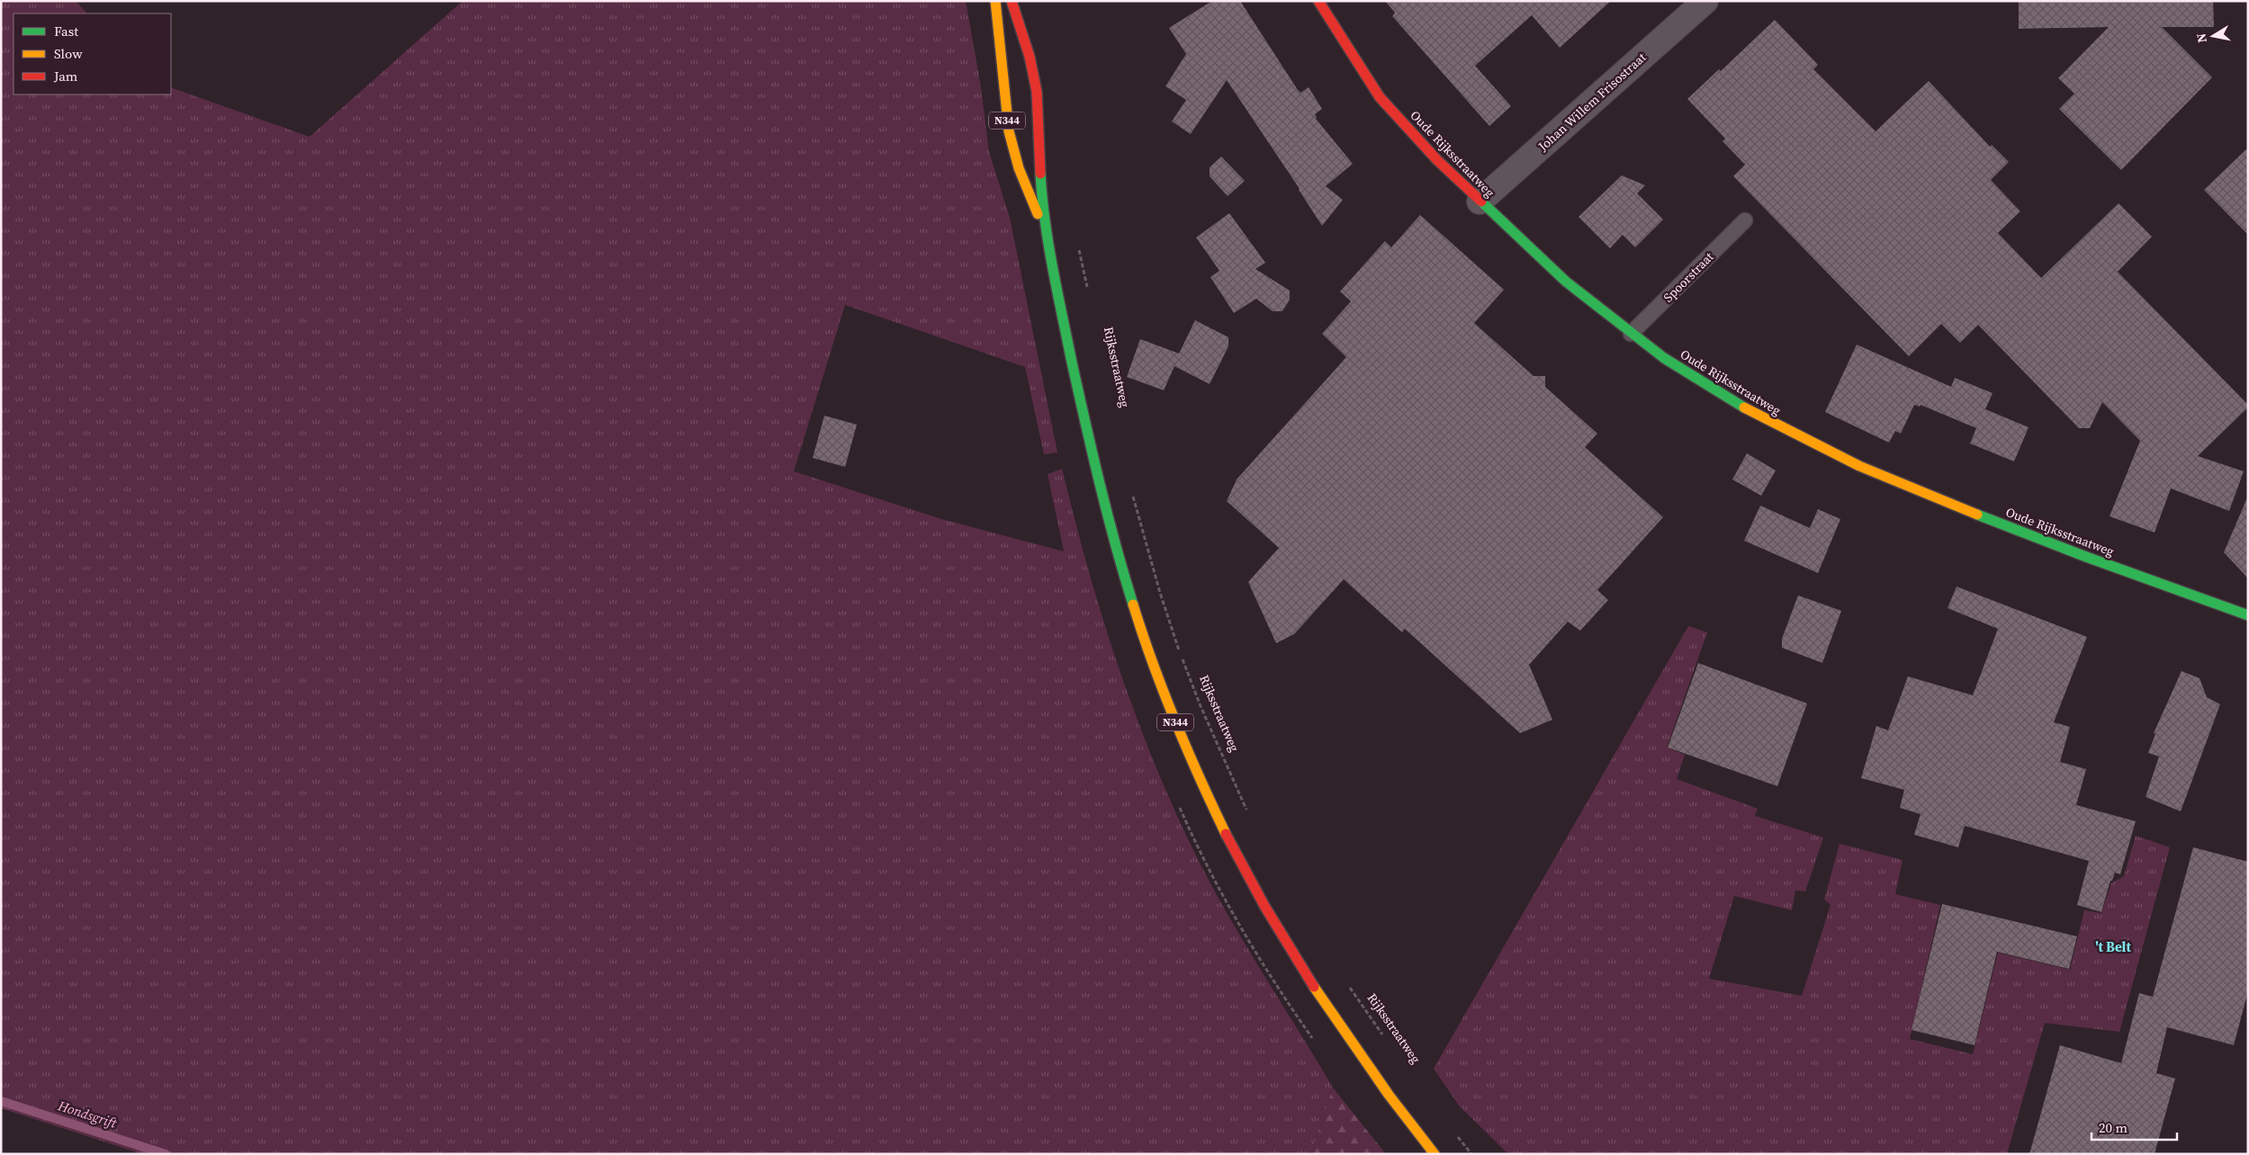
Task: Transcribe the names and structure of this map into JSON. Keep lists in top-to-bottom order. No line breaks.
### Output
{"streets":{"main road":["N344","Oude Rijksstraatweg"],"street":["Johan Willem Frisostraat"],"lane":["Spoorstraat"],"path":["Rijksstraatweg"]},"crossings":[["Johan Willem Frisostraat","Oude Rijksstraatweg"],["Oude Rijksstraatweg","Spoorstraat"]],"districts":["'t Belt"],"water":["Hondsgrift"],"legend":["Fast","Slow","Jam"],"scale_bar":"20 m","north":"left"}
